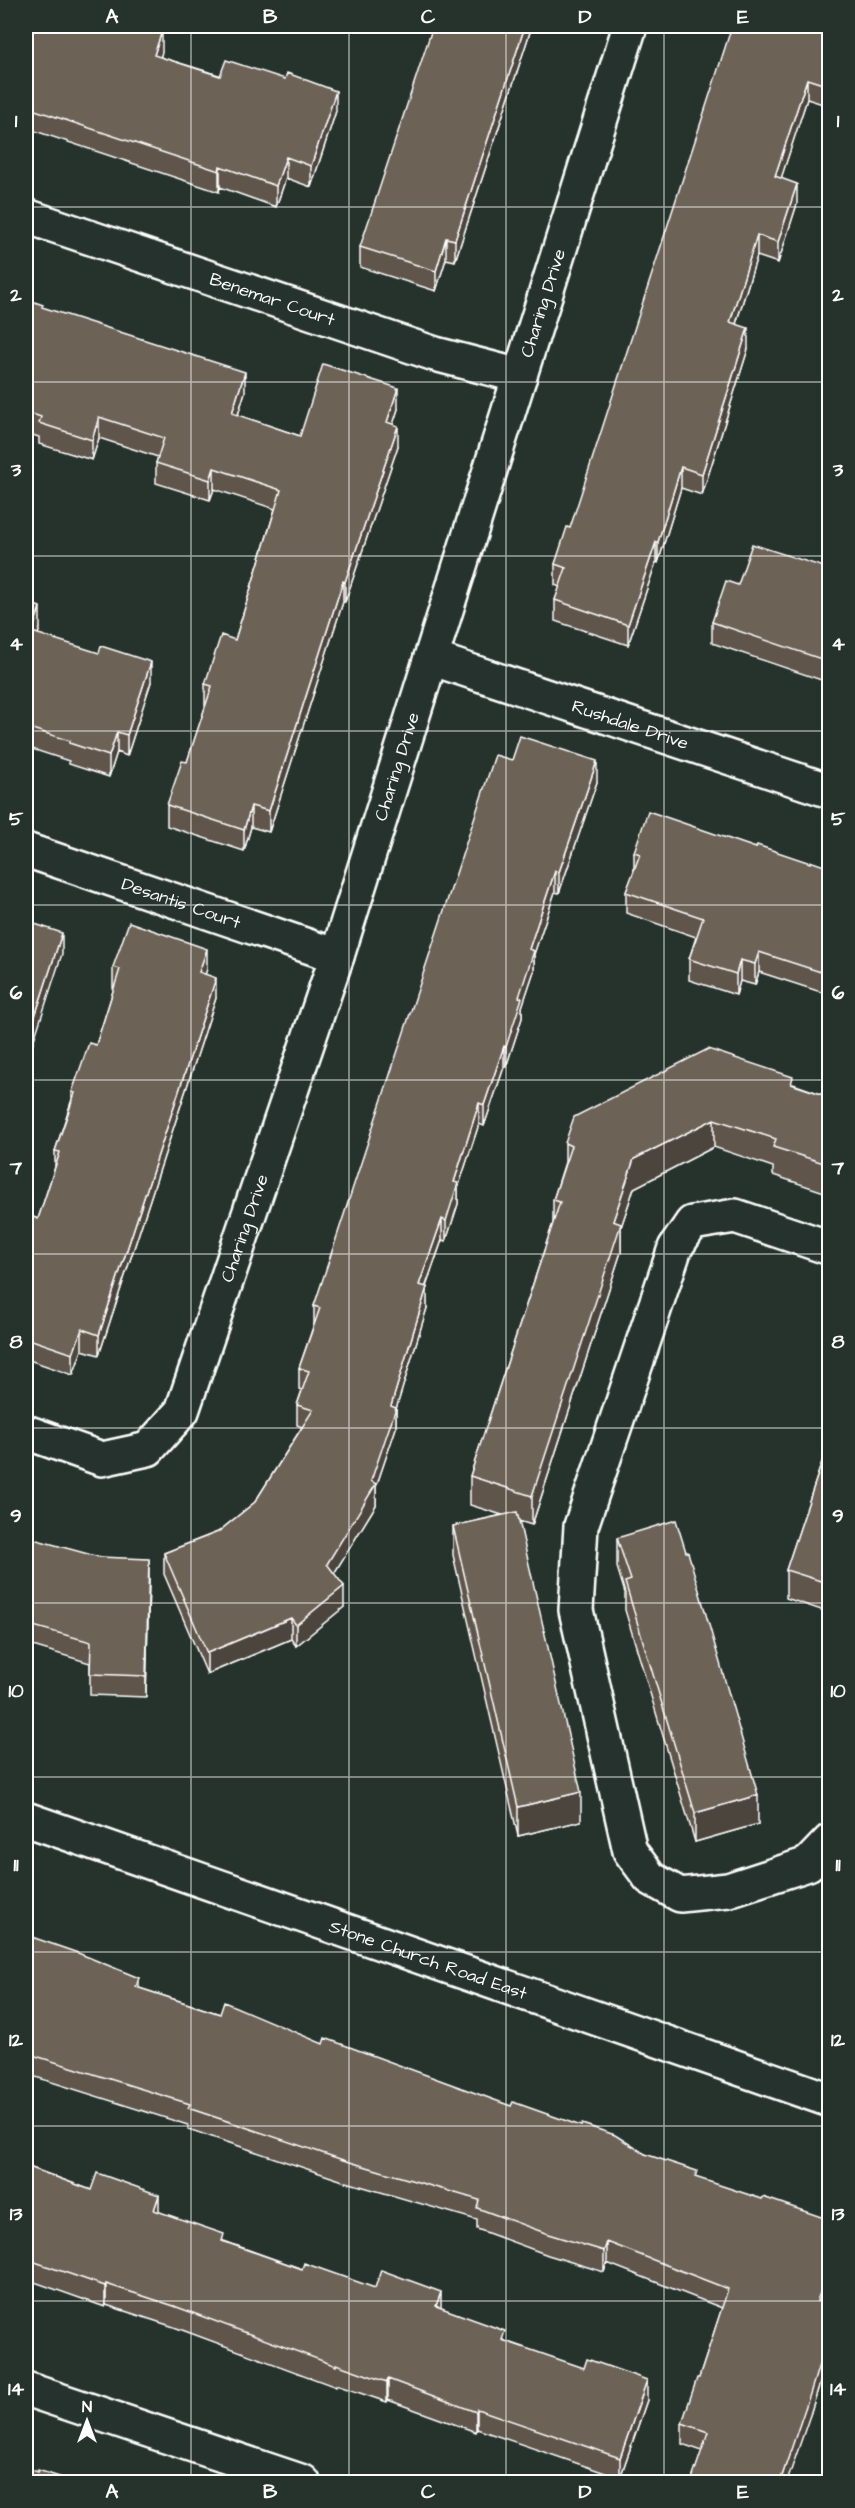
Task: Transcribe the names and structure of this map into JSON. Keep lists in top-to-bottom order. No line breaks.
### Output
{"streets":{"street":["Benemar Court","Charing Drive","Rushdale Drive","Desantis Court","Stone Church Road East"]},"crossings":[["Benemar Court","Charing Drive"],["Charing Drive","Rushdale Drive"],["Charing Drive","Desantis Court"]],"north":"top","grid":{"columns":["A","B","C","D","E"],"rows":["1","2","3","4","5","6","7","8","9","10","11","12","13","14"]}}
